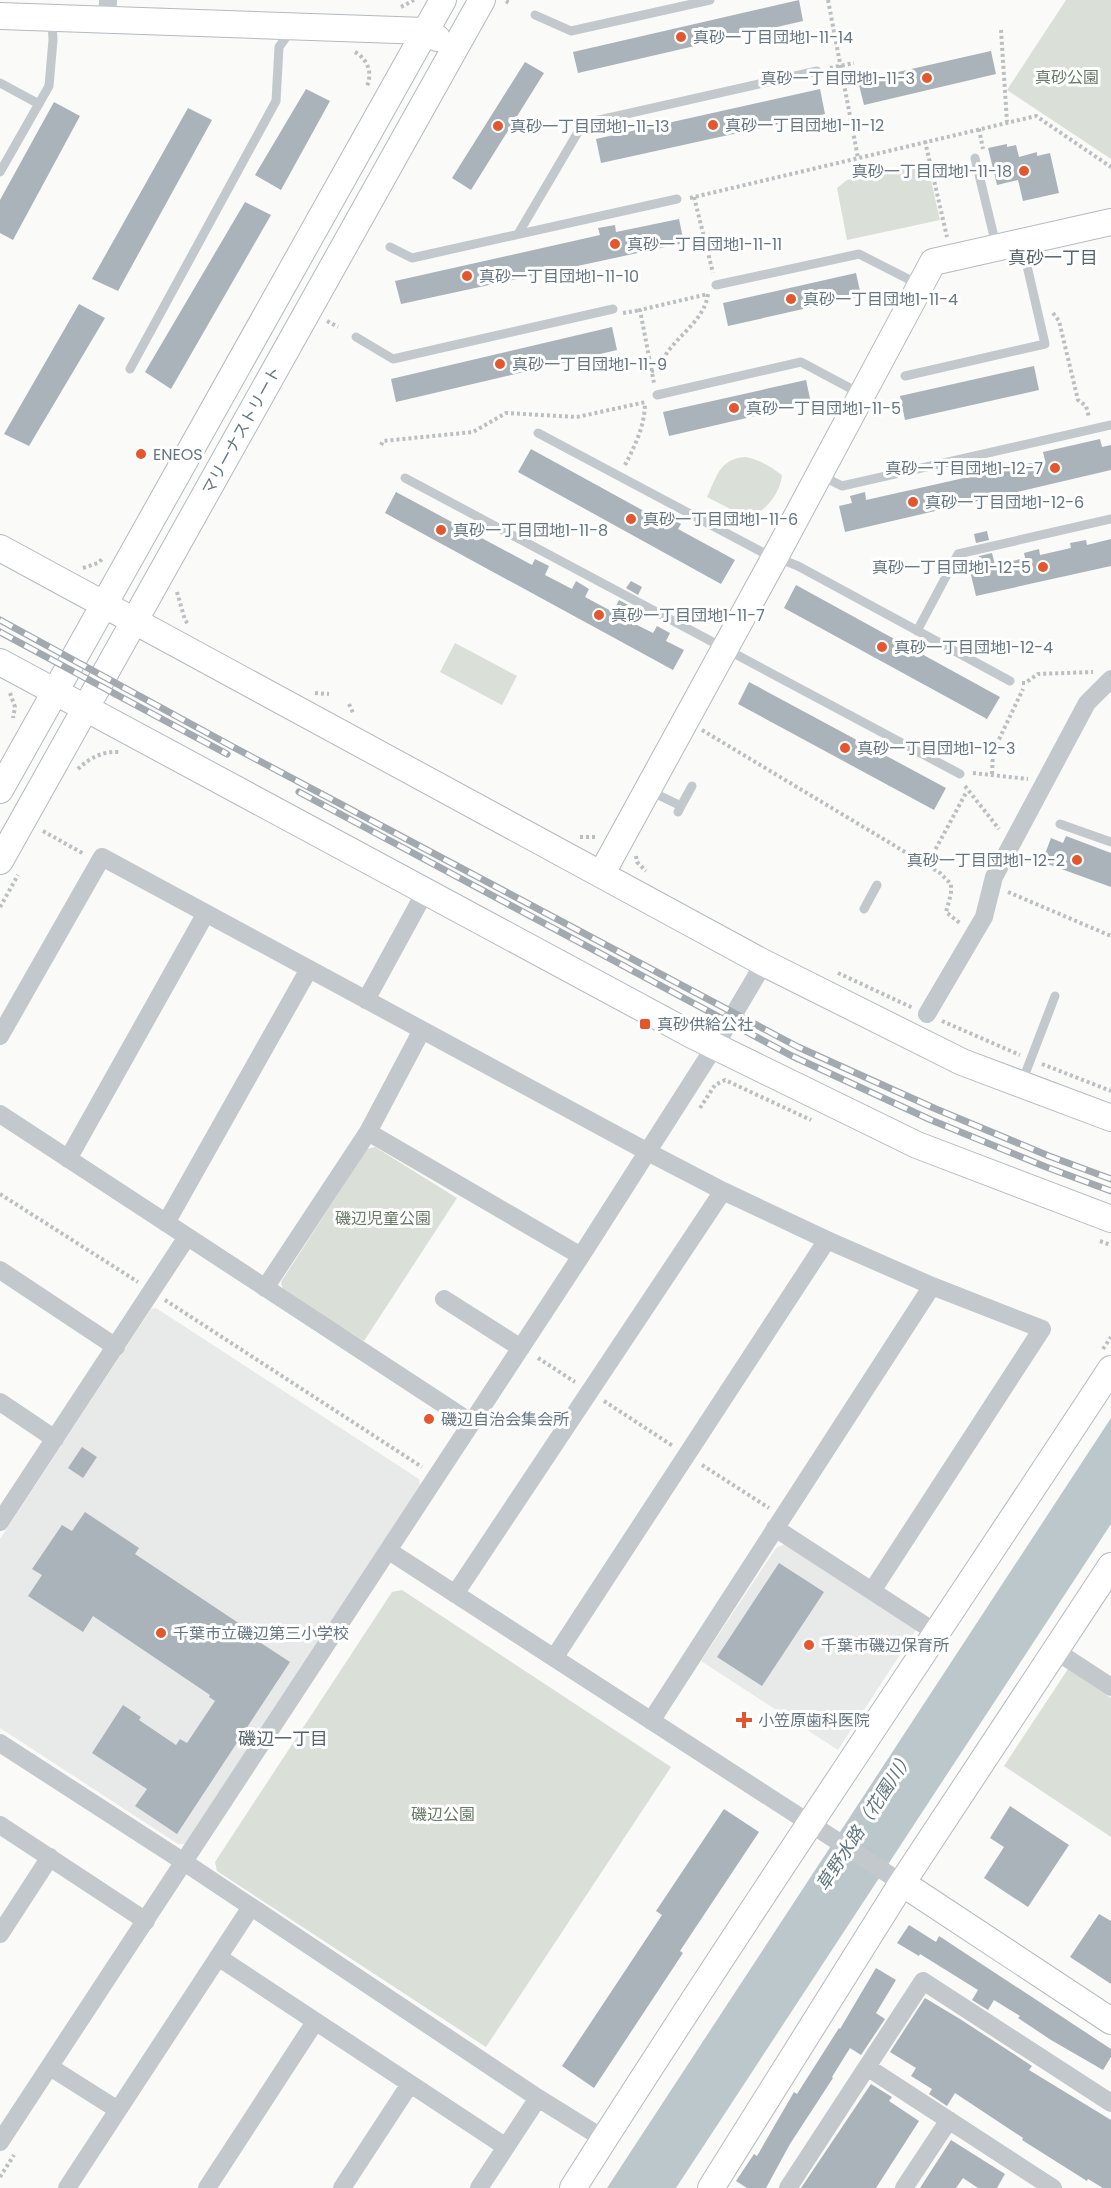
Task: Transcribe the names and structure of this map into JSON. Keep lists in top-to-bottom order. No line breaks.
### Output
{"streets":{"street":["マリーナストリート"]},"districts":["真砂一丁目","磯辺一丁目"],"water":["草野水路（花園川）"],"parks":["真砂公園","磯辺児童公園","磯辺公園"],"places":{"other":["真砂一丁目団地1-11-14","真砂一丁目団地1-11-3","真砂一丁目団地1-11-12","真砂一丁目団地1-11-13","真砂一丁目団地1-11-18","真砂一丁目団地1-11-11","真砂一丁目団地1-11-10","真砂一丁目団地1-11-4","真砂一丁目団地1-11-9","真砂一丁目団地1-11-5","ENEOS","真砂一丁目団地1-12-7","真砂一丁目団地1-12-6","真砂一丁目団地1-11-6","真砂一丁目団地1-11-8","真砂一丁目団地1-12-5","真砂一丁目団地1-11-7","真砂一丁目団地1-12-4","真砂一丁目団地1-12-3","真砂一丁目団地1-12-2","磯辺自治会集会所","千葉市立磯辺第三小学校","千葉市磯辺保育所"],"transit":["真砂供給公社"],"health":["小笠原歯科医院"]}}
